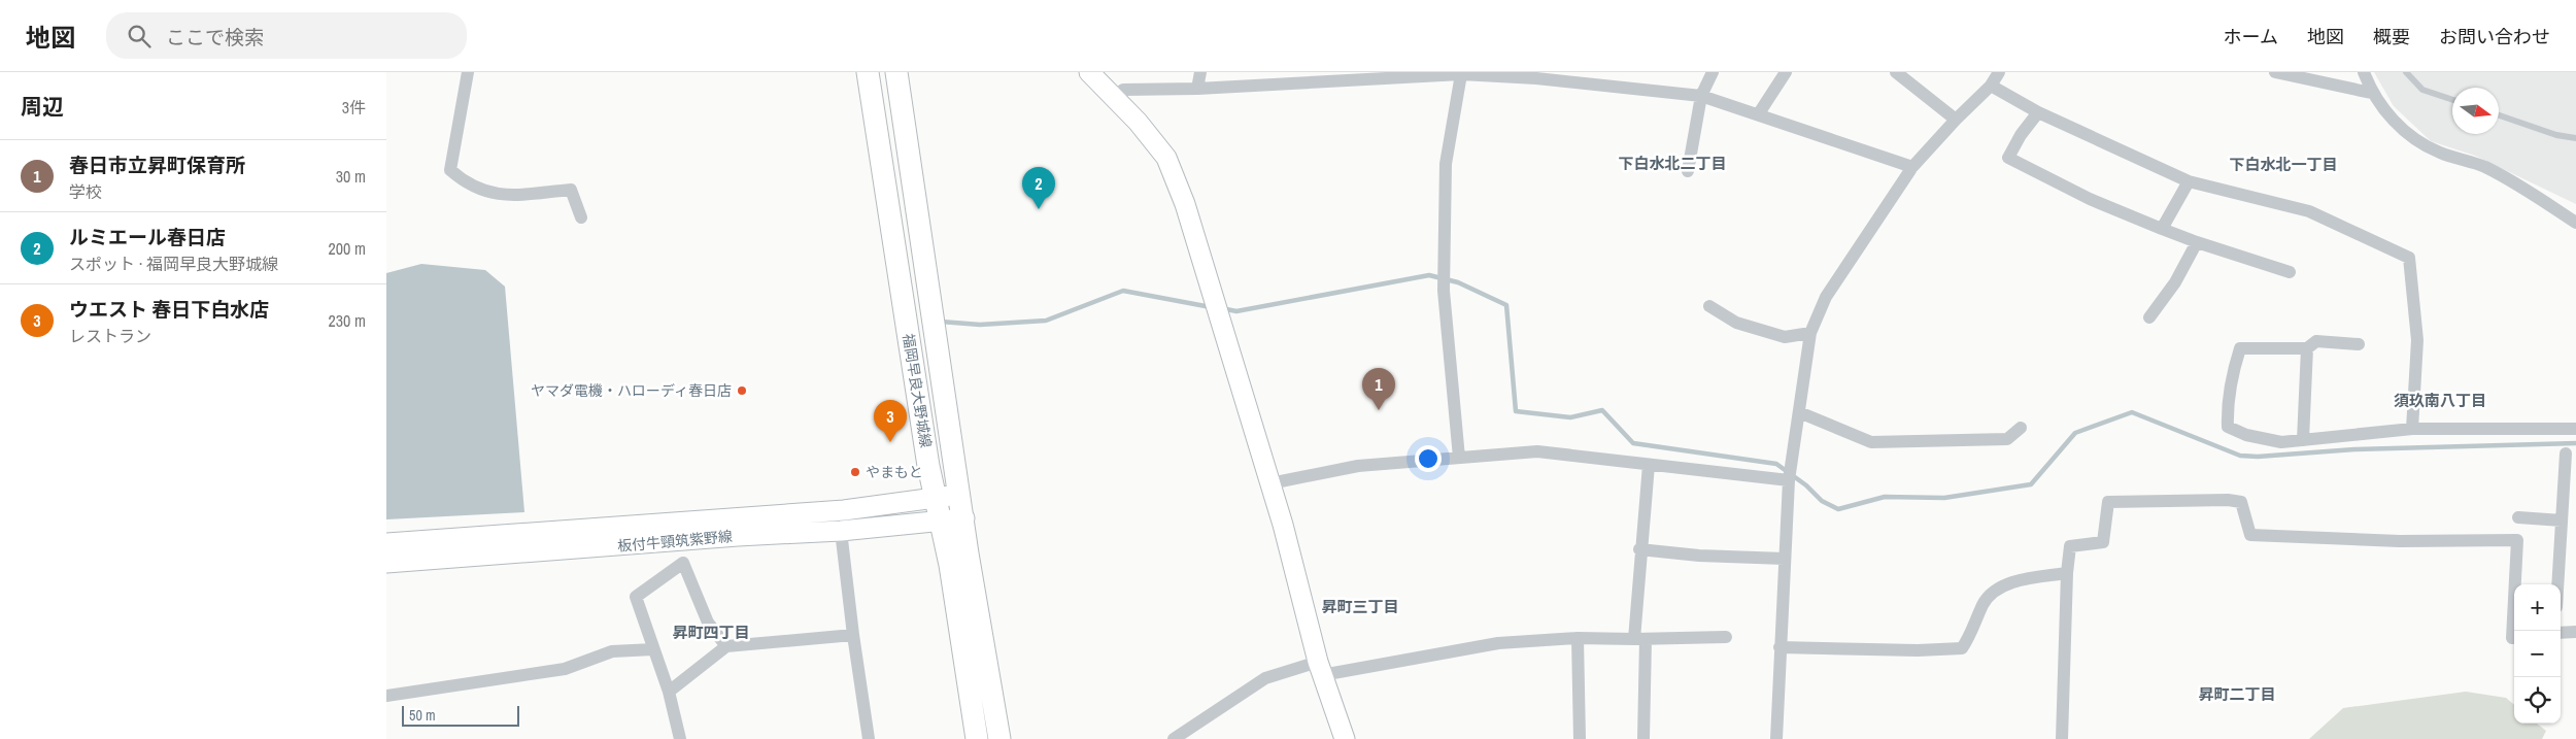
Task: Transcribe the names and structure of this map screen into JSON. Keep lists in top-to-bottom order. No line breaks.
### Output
{"streets":{"main road":["福岡早良大野城線","板付牛頸筑紫野線"]},"crossings":[["福岡早良大野城線","板付牛頸筑紫野線"]],"districts":["下白水北二丁目","下白水北一丁目","須玖南八丁目","昇町三丁目","昇町四丁目","昇町二丁目"],"places":["ヤマダ電機・ハローディ春日店","やまもと"],"scale_bar":"50 m","north":"right","page":{"header":"地図","search":"ここで検索","nav":["ホーム","地図","概要","お問い合わせ"],"heading":["周辺","3件"],"list":[{"mark":"1","name":"春日市立昇町保育所","note":"学校","value":"30 m"},{"mark":"2","name":"ルミエール春日店","note":"スポット · 福岡早良大野城線","value":"200 m"},{"mark":"3","name":"ウエスト 春日下白水店","note":"レストラン","value":"230 m"}],"pins":["2","1","3"],"map_buttons":["+","−"],"scale":"50 m"}}
